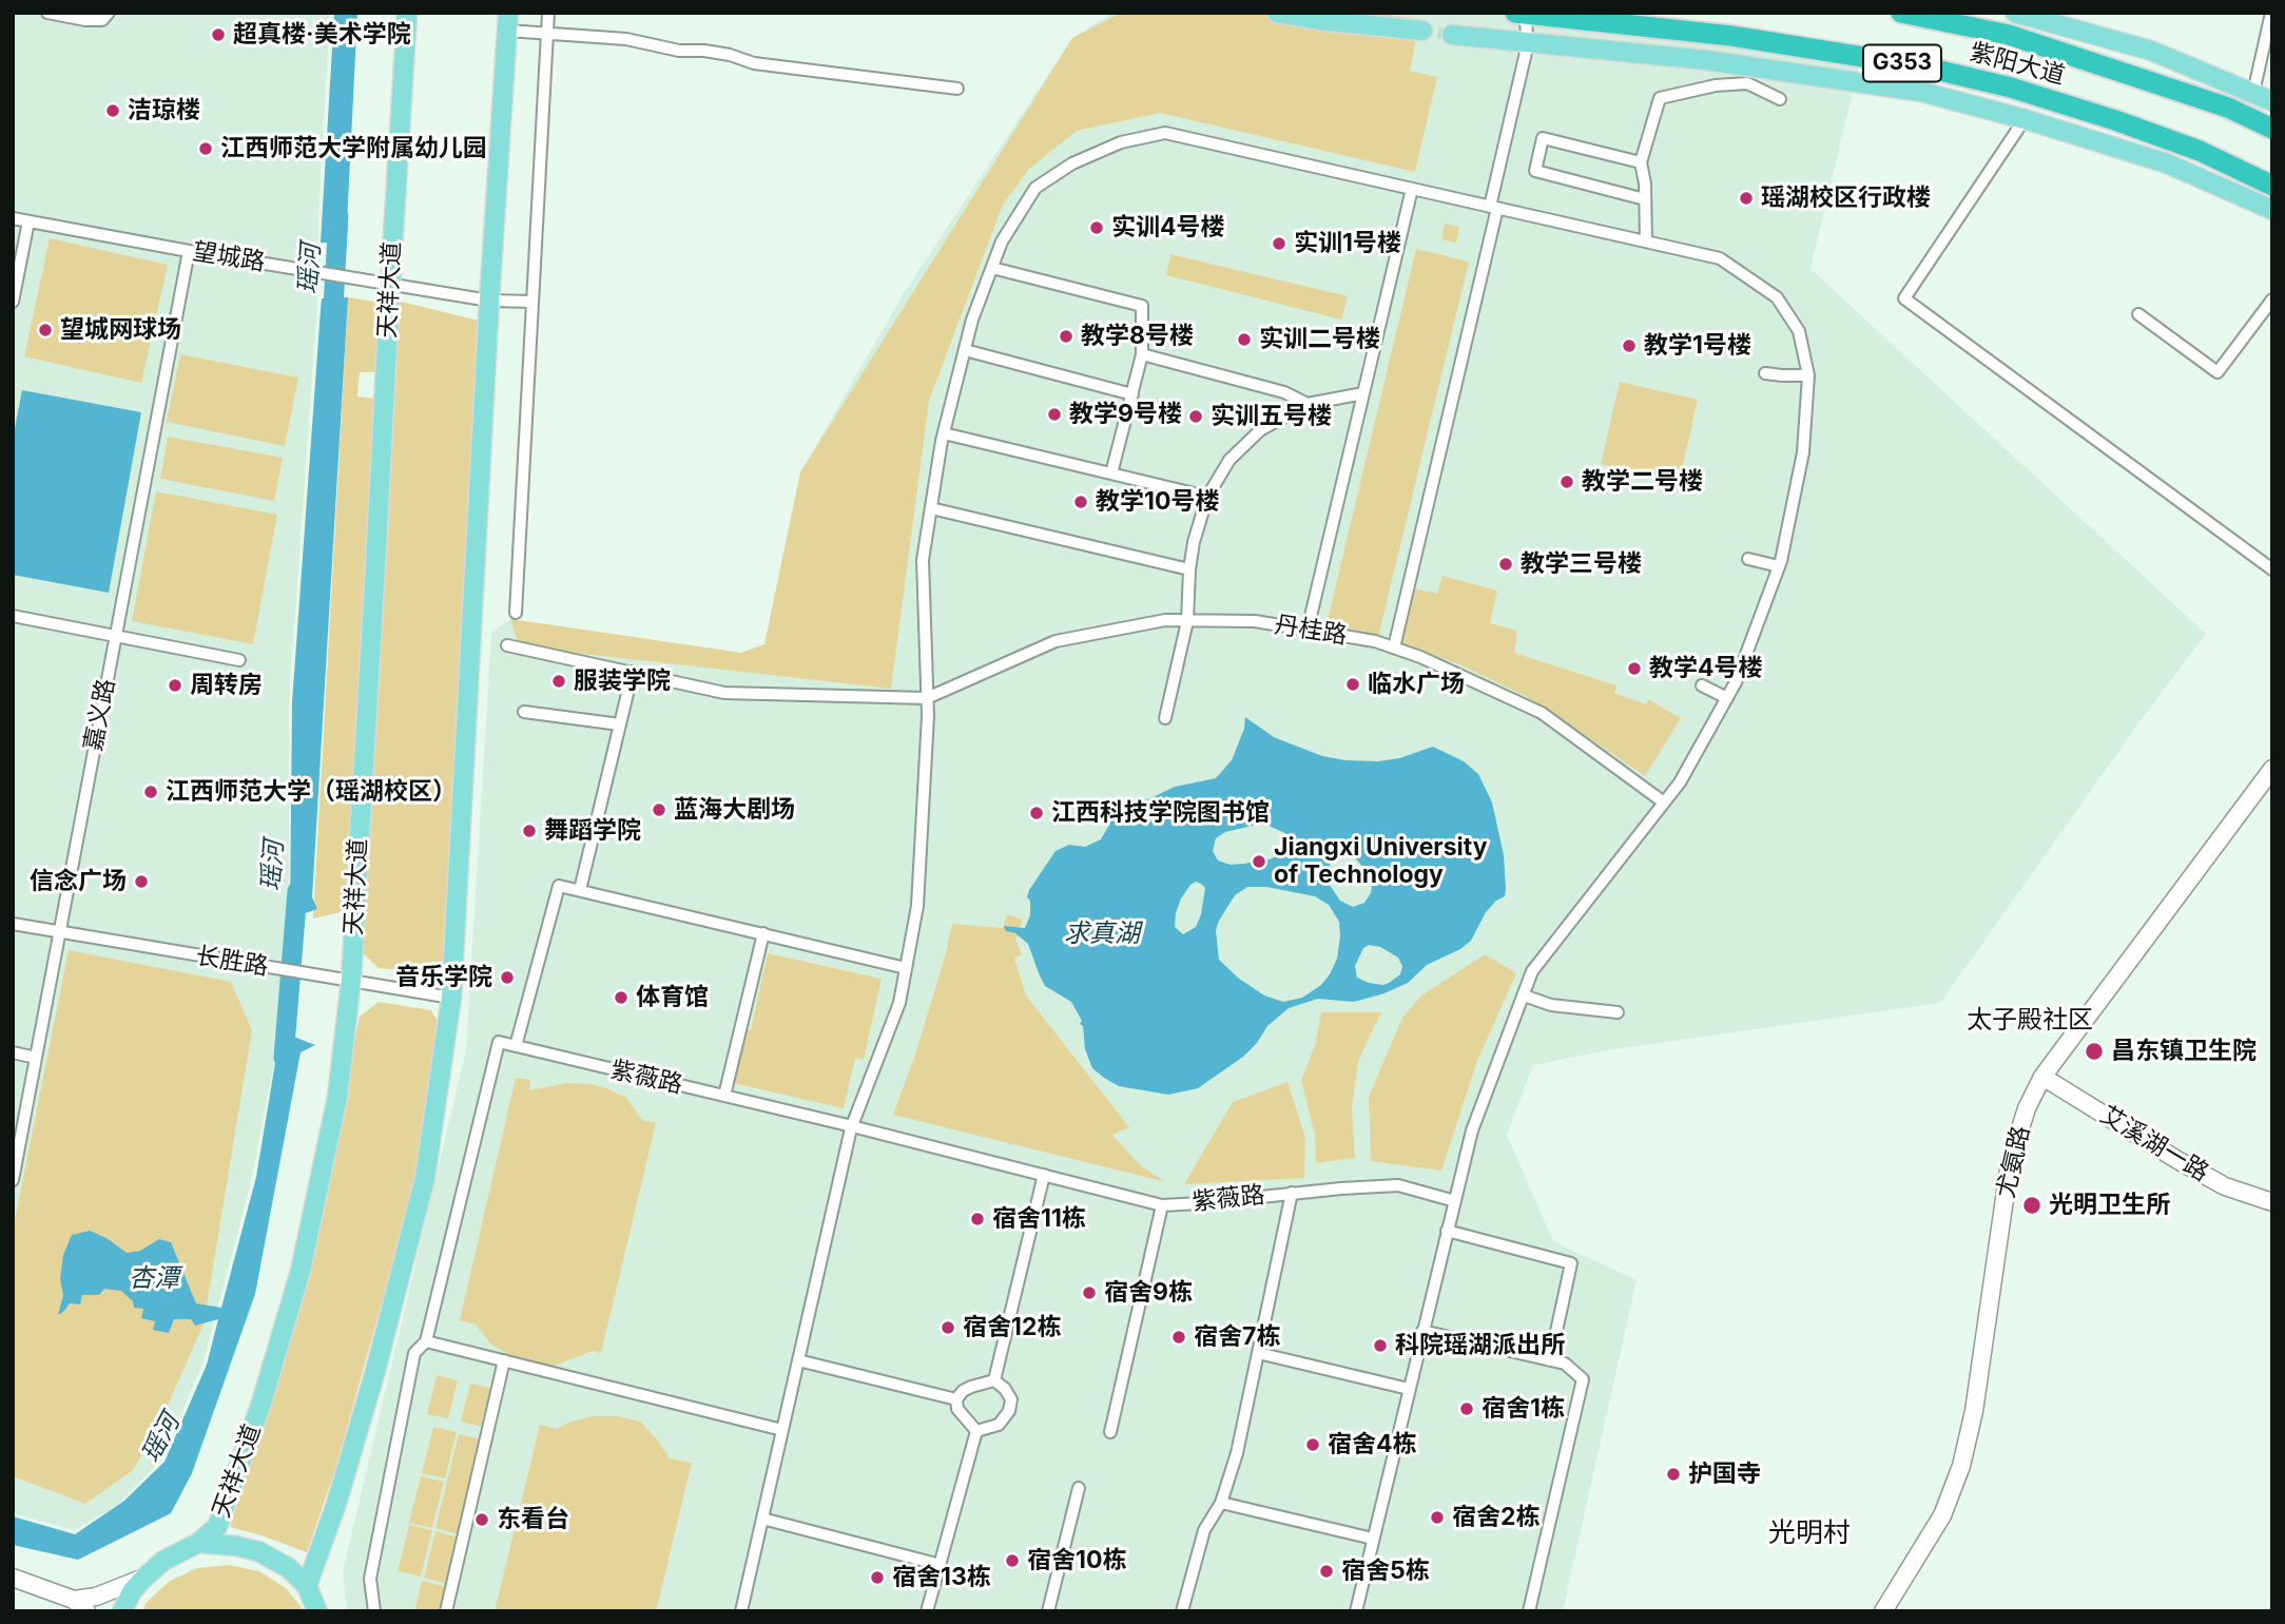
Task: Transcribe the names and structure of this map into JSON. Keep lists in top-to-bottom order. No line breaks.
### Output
{"streets":{"highway":["G353","紫阳大道"],"main road":["天祥大道","艾溪湖一路","尤氨路"],"street":["望城路","丹桂路","嘉义路","长胜路","紫薇路"]},"crossings":[["望城路","天祥大道"],["望城路","嘉义路"],["天祥大道","长胜路"],["嘉义路","长胜路"],["艾溪湖一路","尤氨路"]],"districts":["太子殿社区","光明村"],"water":["瑶河","求真湖","杏潭"],"places":["超真楼·美术学院","洁琼楼","江西师范大学附属幼儿园","瑶湖校区行政楼","实训4号楼","实训1号楼","望城网球场","教学8号楼","实训二号楼","教学1号楼","教学9号楼","实训五号楼","教学二号楼","教学10号楼","教学三号楼","教学4号楼","服装学院","临水广场","周转房","江西师范大学（瑶湖校区）","蓝海大剧场","江西科技学院图书馆","舞蹈学院","Jiangxi University of Technology","信念广场","音乐学院","体育馆","昌东镇卫生院","光明卫生所","宿舍11栋","宿舍9栋","宿舍12栋","宿舍7栋","科院瑶湖派出所","宿舍1栋","宿舍4栋","护国寺","宿舍2栋","东看台","宿舍10栋","宿舍5栋","宿舍13栋"]}
